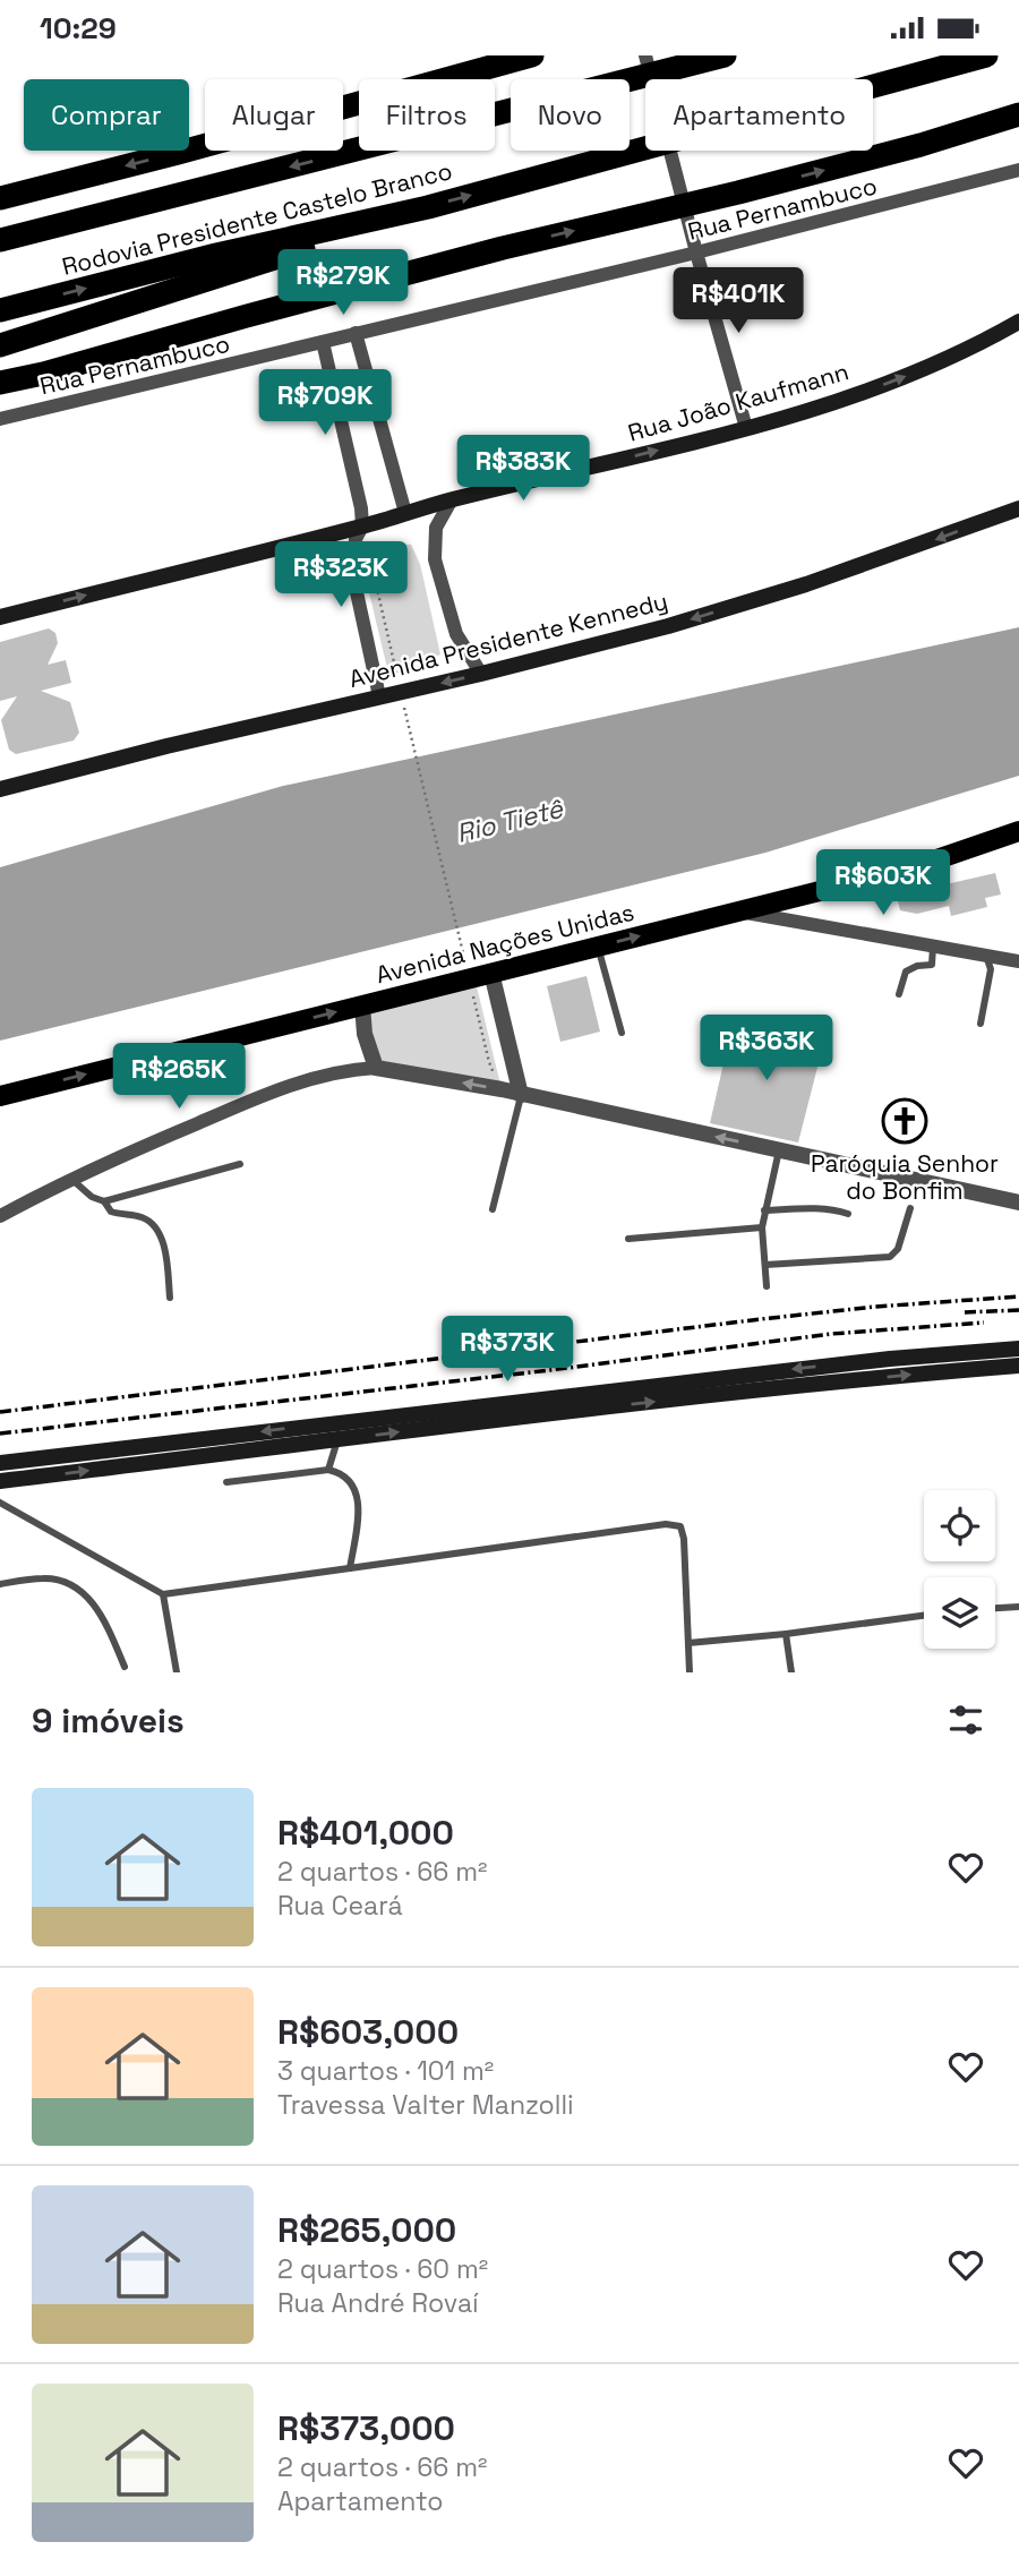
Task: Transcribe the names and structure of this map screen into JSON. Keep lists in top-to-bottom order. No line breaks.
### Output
{"streets":{"highway":["Rodovia Presidente Castelo Branco"],"main road":["Rua João Kaufmann","Avenida Presidente Kennedy","Avenida Nações Unidas"],"street":["Rua Pernambuco"]},"one_way":["Rua João Kaufmann","Avenida Presidente Kennedy","Avenida Nações Unidas"],"water":["Rio Tietê"],"places":{"church":["Paróquia Senhor do Bonfim"]},"page":{"status":"10:29","chip":["Comprar","Alugar","Filtros","Novo","Apartamento"],"price":["R$279K","R$401K","R$709K","R$383K","R$323K","R$603K","R$363K","R$265K","R$373K"],"heading":"9 imóveis","list":[{"name":"R$401,000","note":"2 quartos · 66 m² · Rua Ceará"},{"name":"R$603,000","note":"3 quartos · 101 m² · Travessa Valter Manzolli"},{"name":"R$265,000","note":"2 quartos · 60 m² · Rua André Rovaí"},{"name":"R$373,000","note":"2 quartos · 66 m² · Apartamento"}]}}
